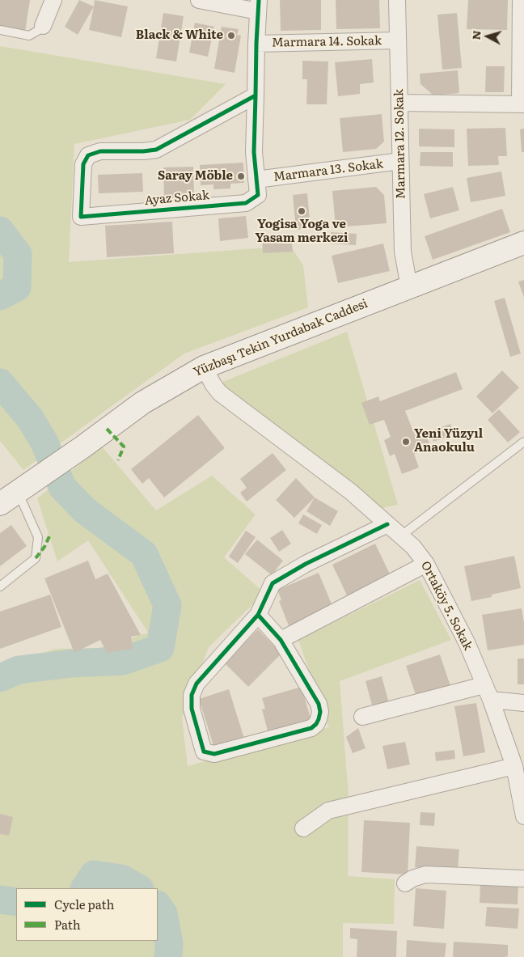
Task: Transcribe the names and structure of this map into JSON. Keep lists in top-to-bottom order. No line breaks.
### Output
{"streets":{"main road":["Yüzbaşı Tekin Yurdabak Caddesi"],"street":["Marmara 14. Sokak","Marmara 12. Sokak","Marmara 13. Sokak","Ayaz Sokak","Ortaköy 5. Sokak"]},"crossings":[["Marmara 14. Sokak","Marmara 12. Sokak"],["Marmara 12. Sokak","Marmara 13. Sokak"],["Marmara 12. Sokak","Yüzbaşı Tekin Yurdabak Caddesi"],["Marmara 13. Sokak","Ayaz Sokak"],["Yüzbaşı Tekin Yurdabak Caddesi","Ortaköy 5. Sokak"]],"places":["Black & White","Saray Möble","Yogisa Yoga ve Yasam merkezi","Yeni Yüzyıl Anaokulu"],"legend":["Cycle path","Path"],"north":"left"}
